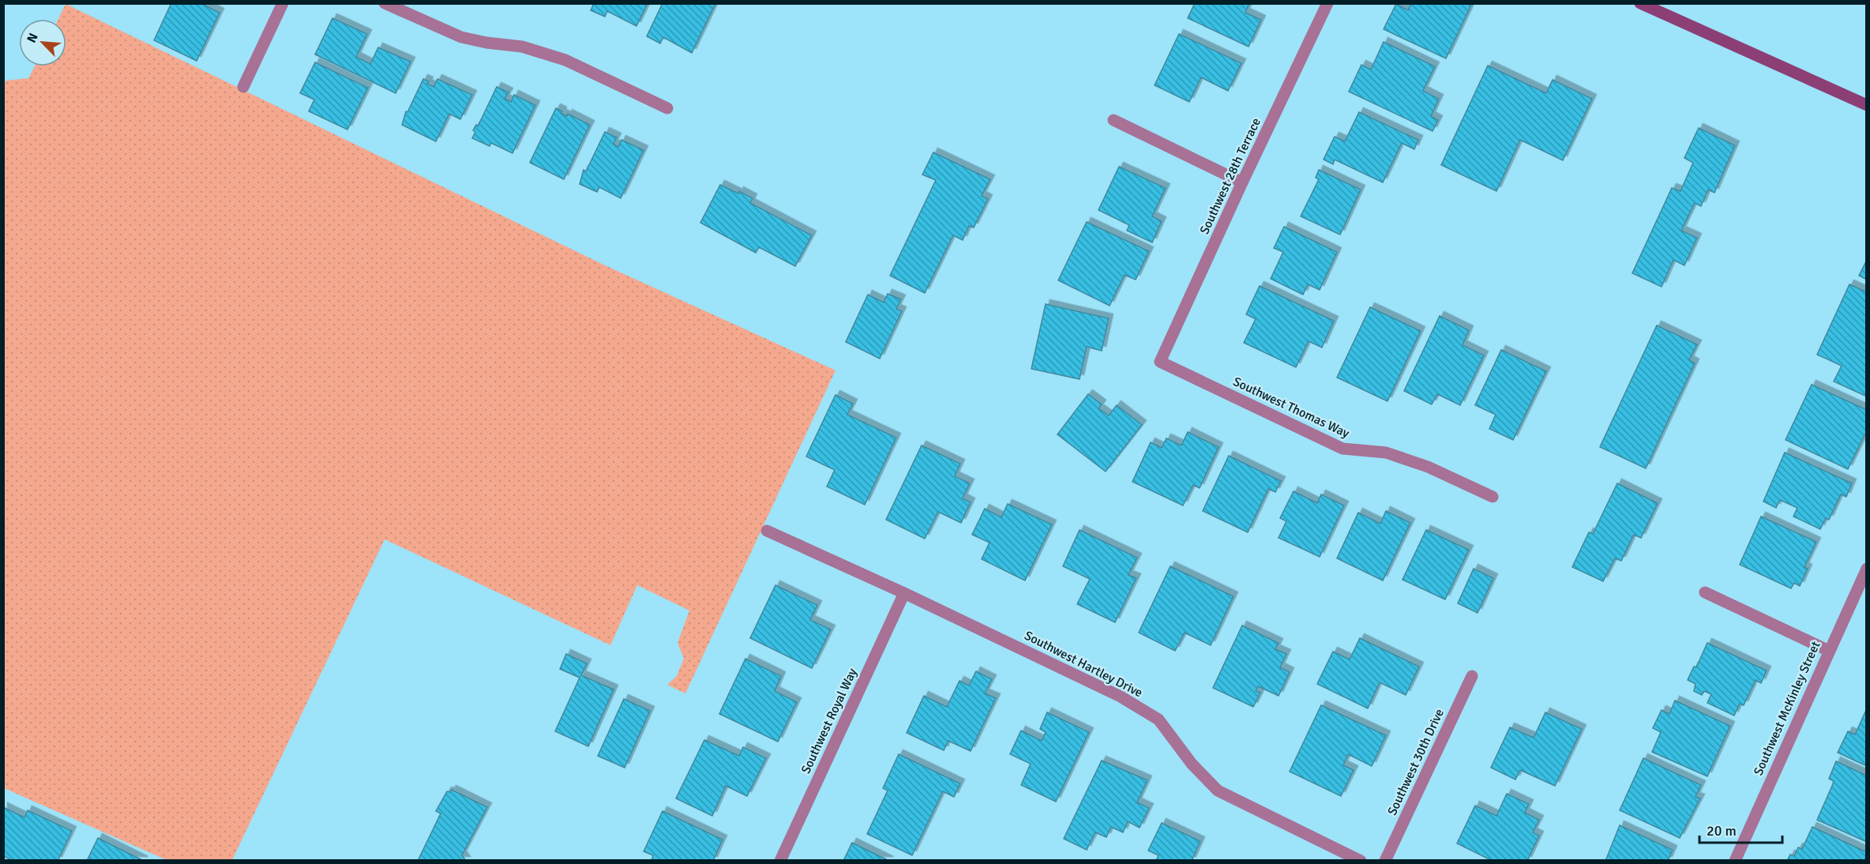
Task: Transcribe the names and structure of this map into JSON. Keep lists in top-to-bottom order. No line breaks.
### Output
{"streets":{"street":["Southwest 28th Terrace","Southwest Thomas Way","Southwest Hartley Drive","Southwest McKinley Street","Southwest Royal Way","Southwest 30th Drive"]},"crossings":[["Southwest 28th Terrace","Southwest Thomas Way"],["Southwest Hartley Drive","Southwest Royal Way"]],"scale_bar":"20 m","north":"top left"}
